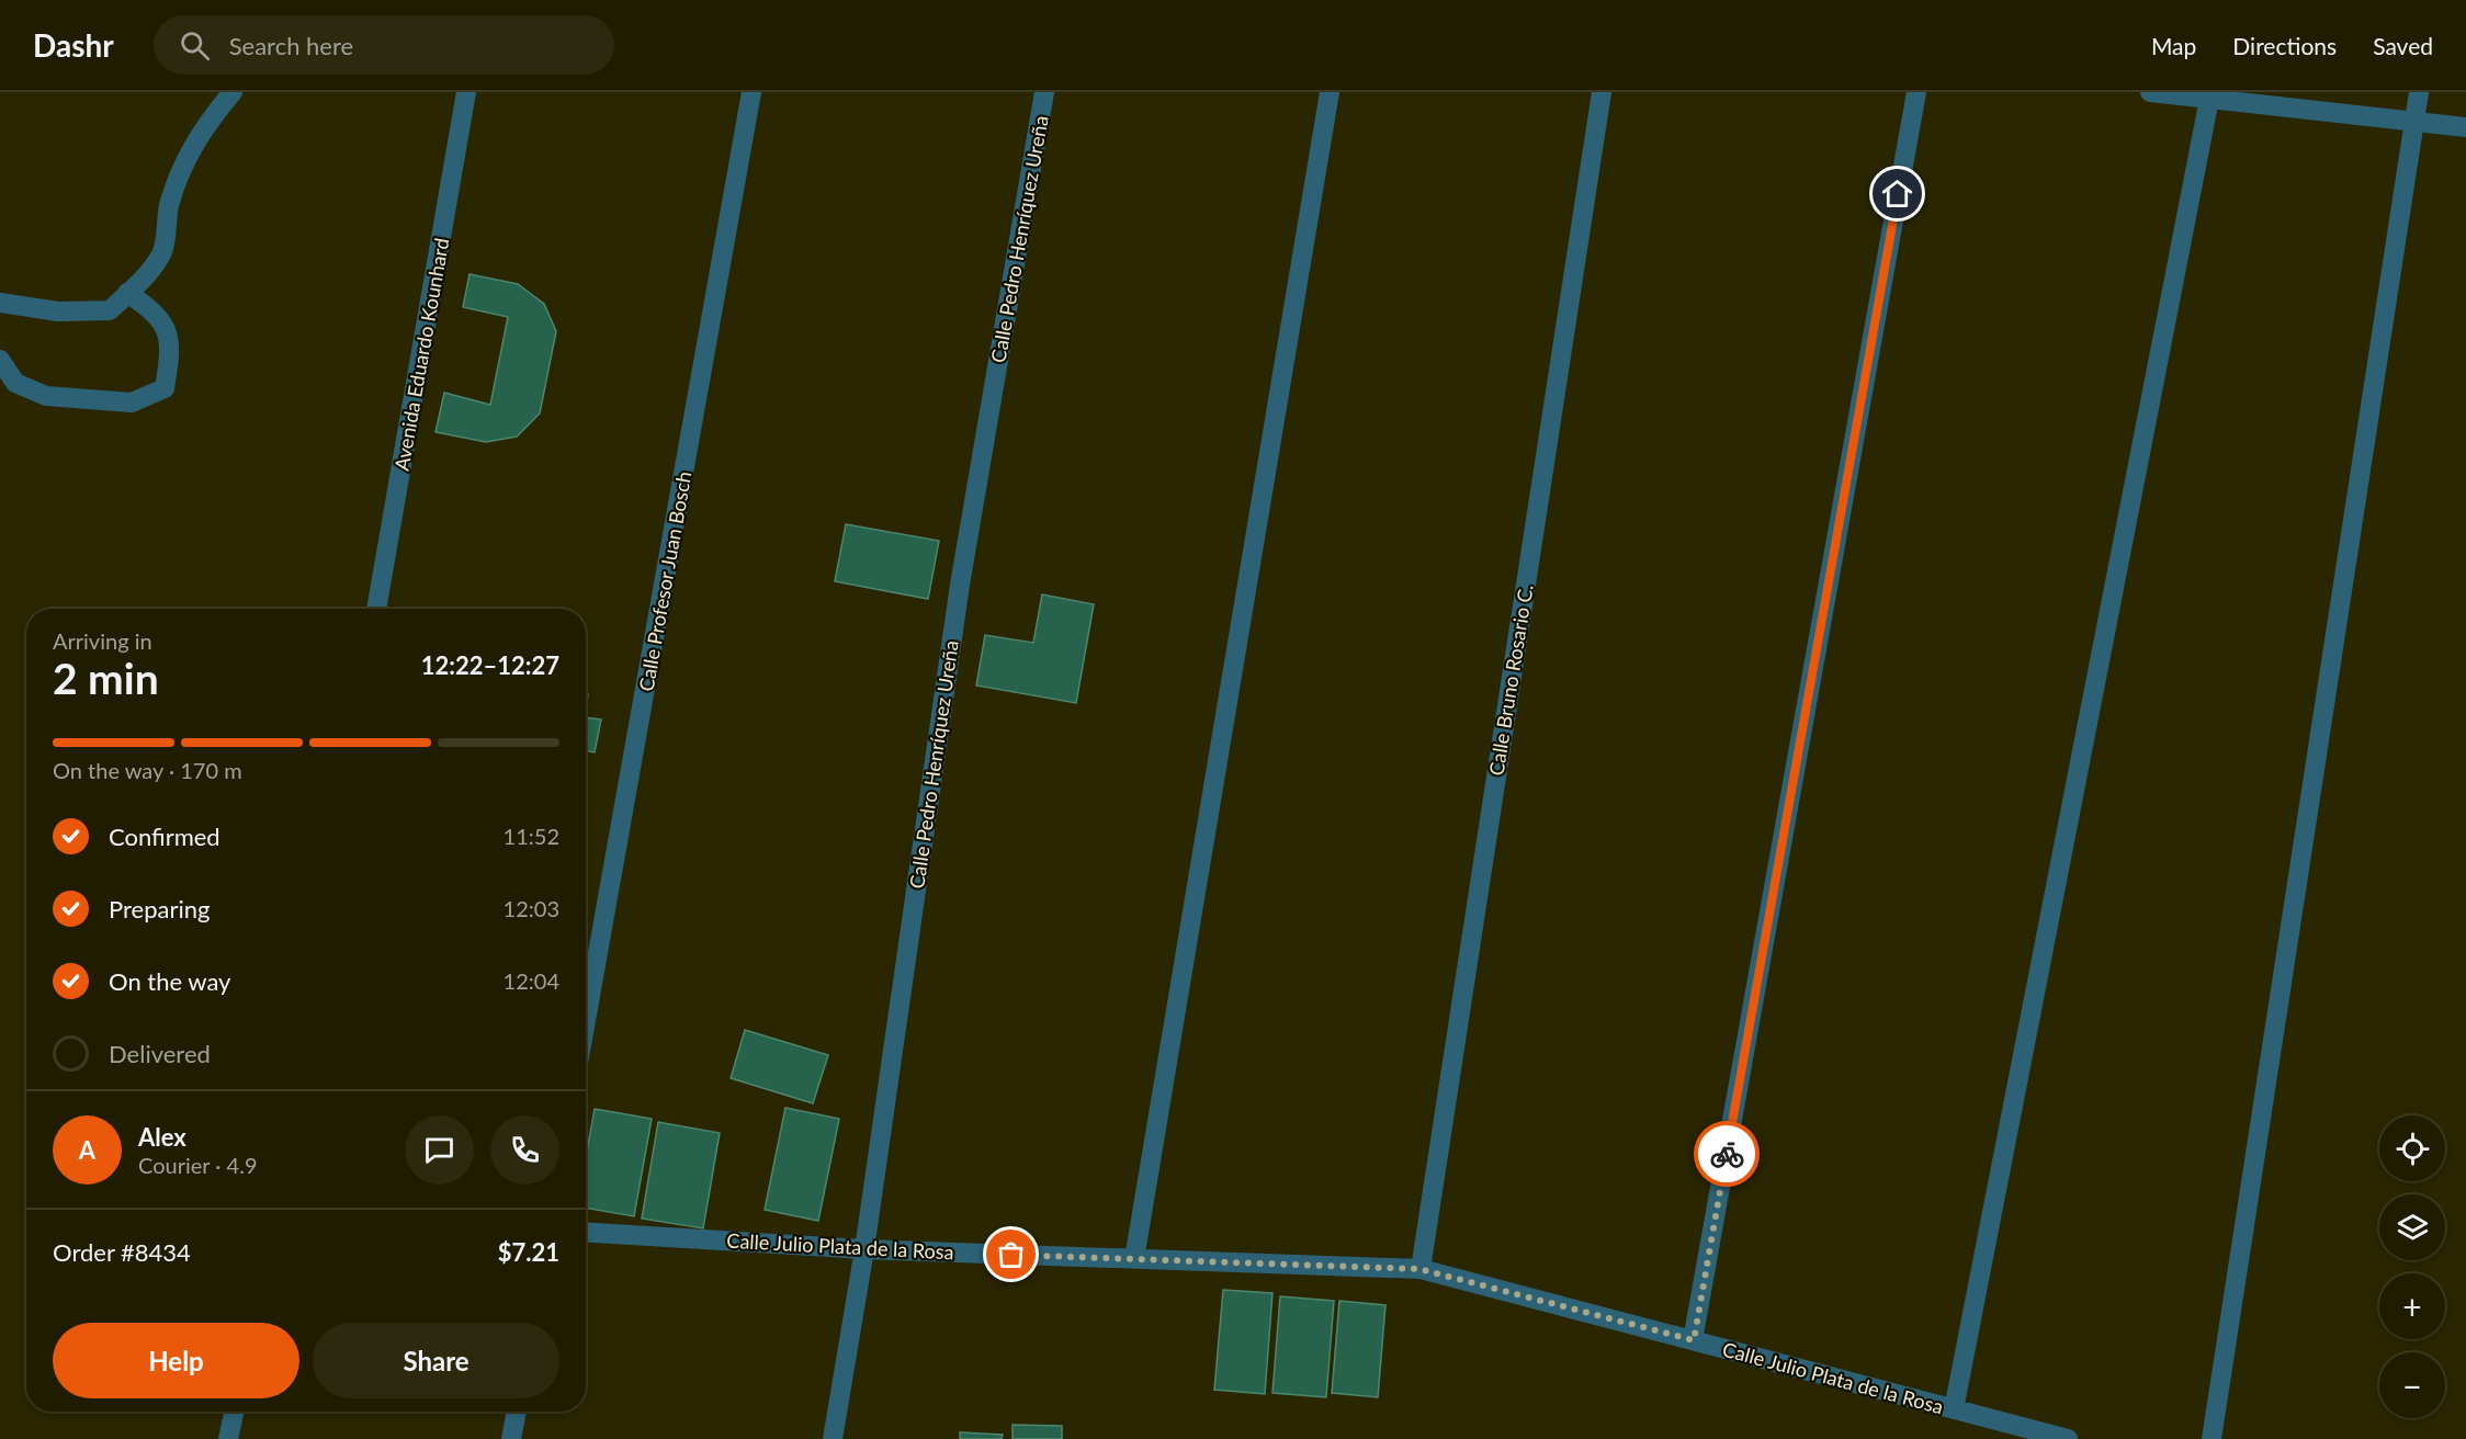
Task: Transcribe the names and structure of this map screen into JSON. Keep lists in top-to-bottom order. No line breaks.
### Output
{"streets":{"street":["Calle Pedro Henríquez Ureña","Avenida Eduardo Kounhard","Calle Profesor Juan Bosch","Calle Bruno Rosario C.","Calle Julio Plata de la Rosa"]},"crossings":[["Calle Pedro Henríquez Ureña","Calle Julio Plata de la Rosa"],["Calle Bruno Rosario C.","Calle Julio Plata de la Rosa"]],"page":{"header":"Dashr","search":"Search here","nav":["Map","Directions","Saved"],"heading":["2 min","Arriving in","12:22–12:27"],"panel":["Alex","Courier · 4.9","Order #8434","$7.21"],"bar":"On the way · 170 m","list":[["Confirmed","11:52"],["Preparing","12:03"],["On the way","12:04"],"Delivered"],"map_buttons":["+","−"],"round":"A","buttons":["Help","Share"]}}
